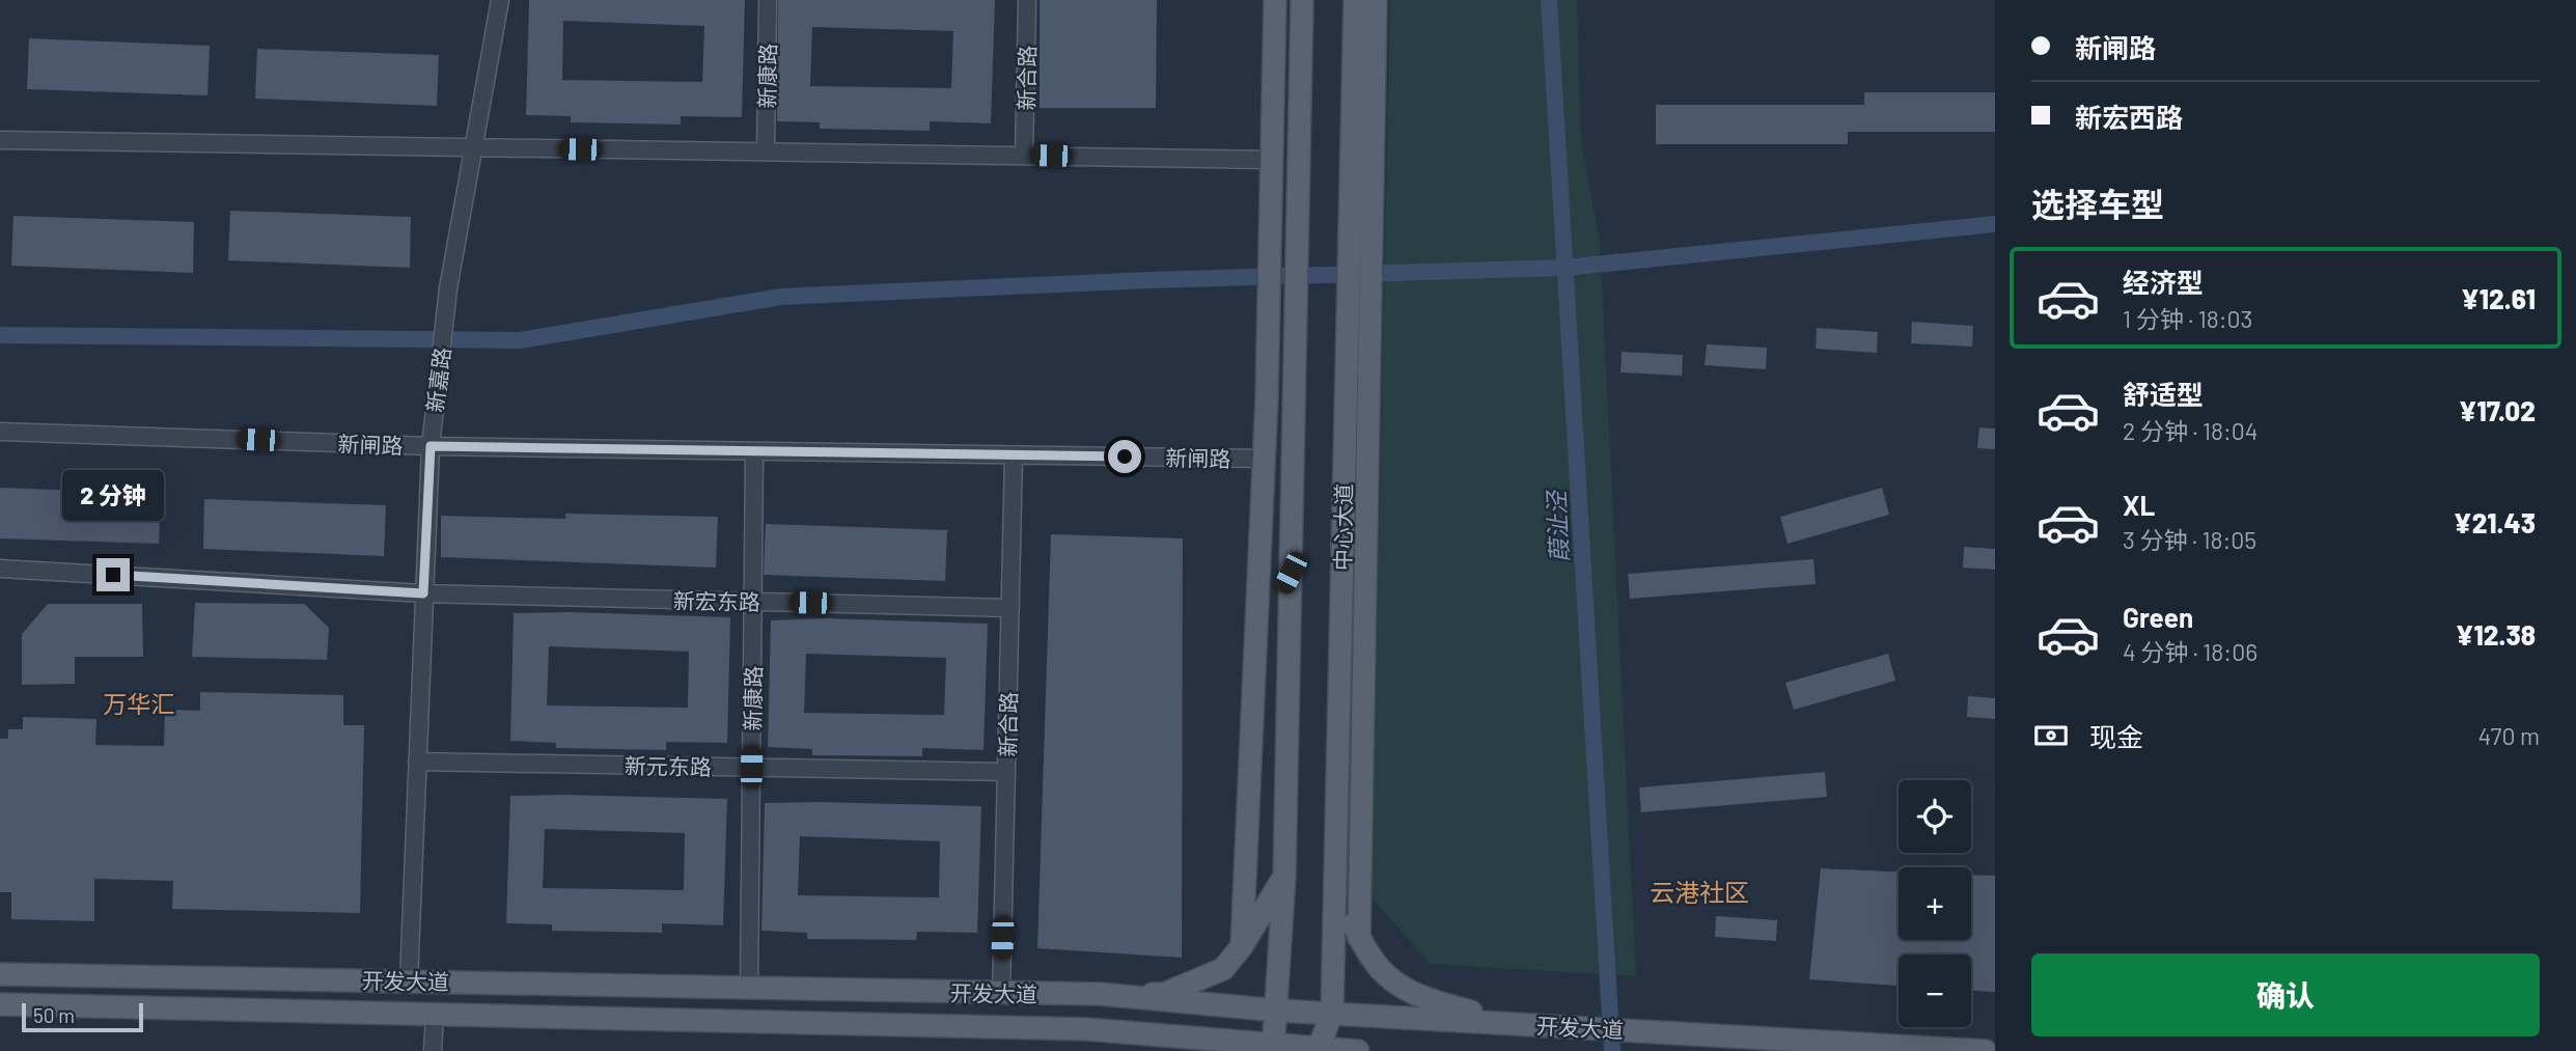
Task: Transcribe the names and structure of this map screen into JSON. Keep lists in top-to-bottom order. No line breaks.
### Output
{"streets":{"main road":["中心大道","开发大道"],"street":["新康路","新合路","新嘉路","新闸路","新宏东路","新元东路"]},"crossings":[["新康路","新闸路"],["新康路","新宏东路"],["新康路","新元东路"],["新康路","开发大道"],["新合路","新闸路"],["新合路","新宏东路"],["新合路","新元东路"],["新合路","开发大道"],["新嘉路","新闸路"],["新嘉路","新宏东路"],["新嘉路","新元东路"],["新嘉路","开发大道"],["中心大道","开发大道"]],"districts":["万华汇","云港社区"],"water":["葭沚泾"],"scale_bar":"50 m","page":{"banner":["新闸路","新宏西路"],"heading":"选择车型","list":[{"name":"经济型","note":"1 分钟 · 18:03","value":"¥12.61"},{"name":"舒适型","note":"2 分钟 · 18:04","value":"¥17.02"},{"name":"XL","note":"3 分钟 · 18:05","value":"¥21.43"},{"name":"Green","note":"4 分钟 · 18:06","value":"¥12.38"}],"bubble":"2 分钟","pay":["现金","470 m"],"map_buttons":["+","−"],"buttons":"确认","scale":"50 m"}}
